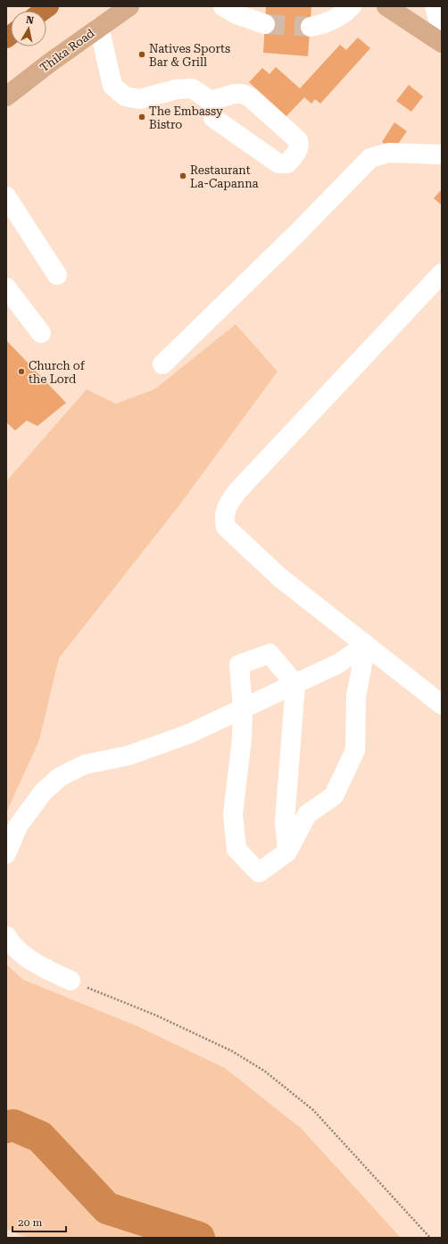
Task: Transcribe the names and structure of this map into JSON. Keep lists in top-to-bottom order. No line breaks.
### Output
{"streets":{"main road":["Thika Road"]},"places":["Natives Sports Bar & Grill","The Embassy Bistro","Restaurant La-Capanna","Church of the Lord"],"scale_bar":"20 m","north":"top"}
